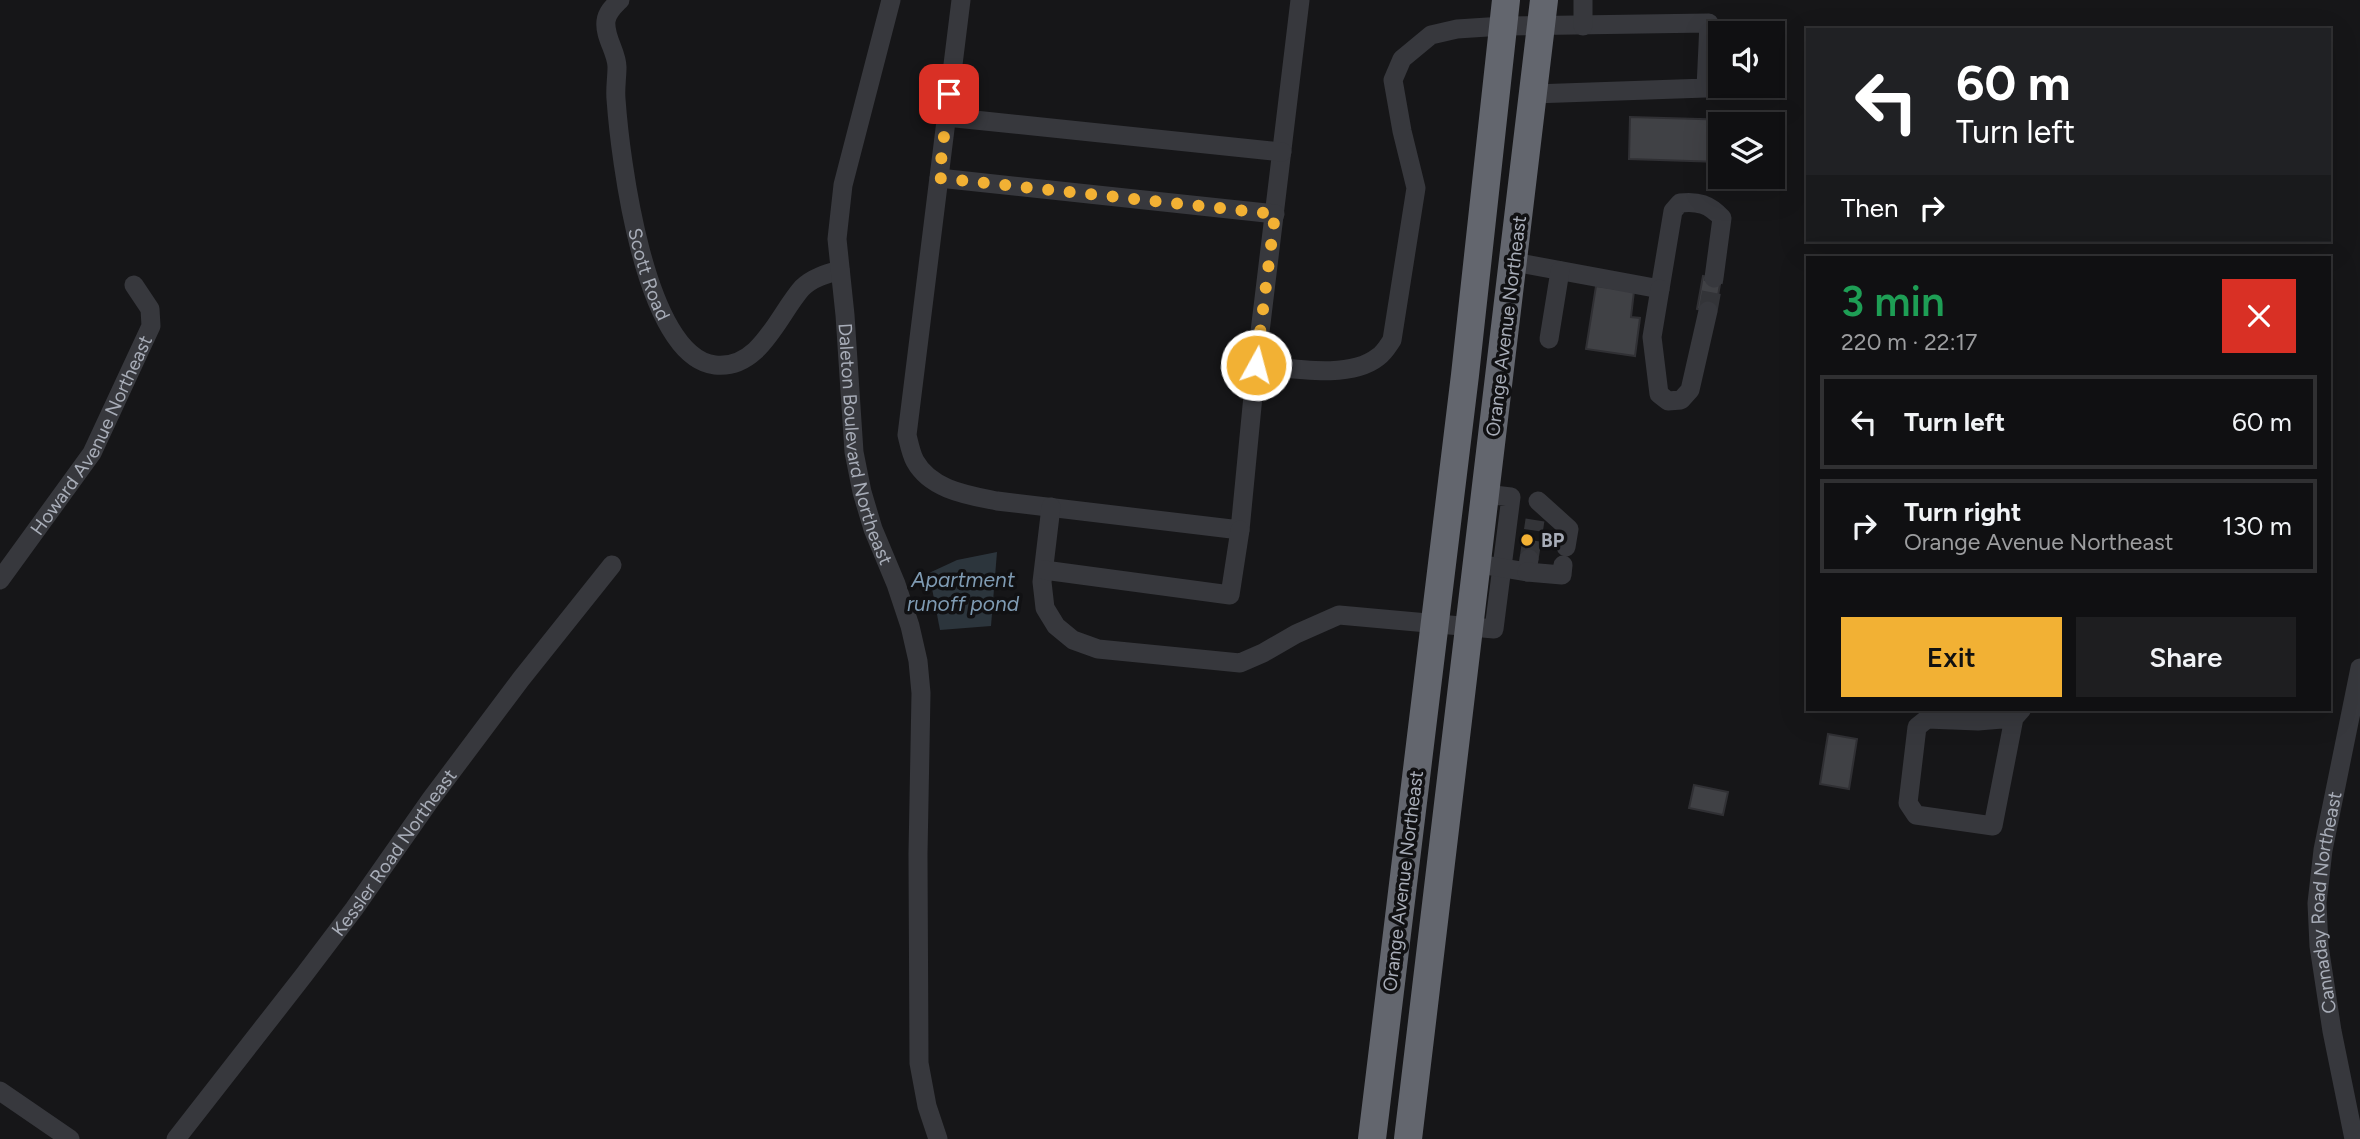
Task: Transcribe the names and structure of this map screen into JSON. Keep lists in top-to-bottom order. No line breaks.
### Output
{"streets":{"highway":["Orange Avenue Northeast"],"street":["Scott Road","Howard Avenue Northeast","Daleton Boulevard Northeast","Kessler Road Northeast","Cannaday Road Northeast"]},"crossings":[["Scott Road","Daleton Boulevard Northeast"]],"water":["Apartment runoff pond"],"places":["BP"],"page":{"turn":["60 m","Turn left"],"then":"Then","heading":["3 min","220 m · 22:17"],"list":[{"name":"Turn left","value":"60 m"},{"name":"Turn right","note":"Orange Avenue Northeast","value":"130 m"}],"buttons":["Exit","Share"]}}
